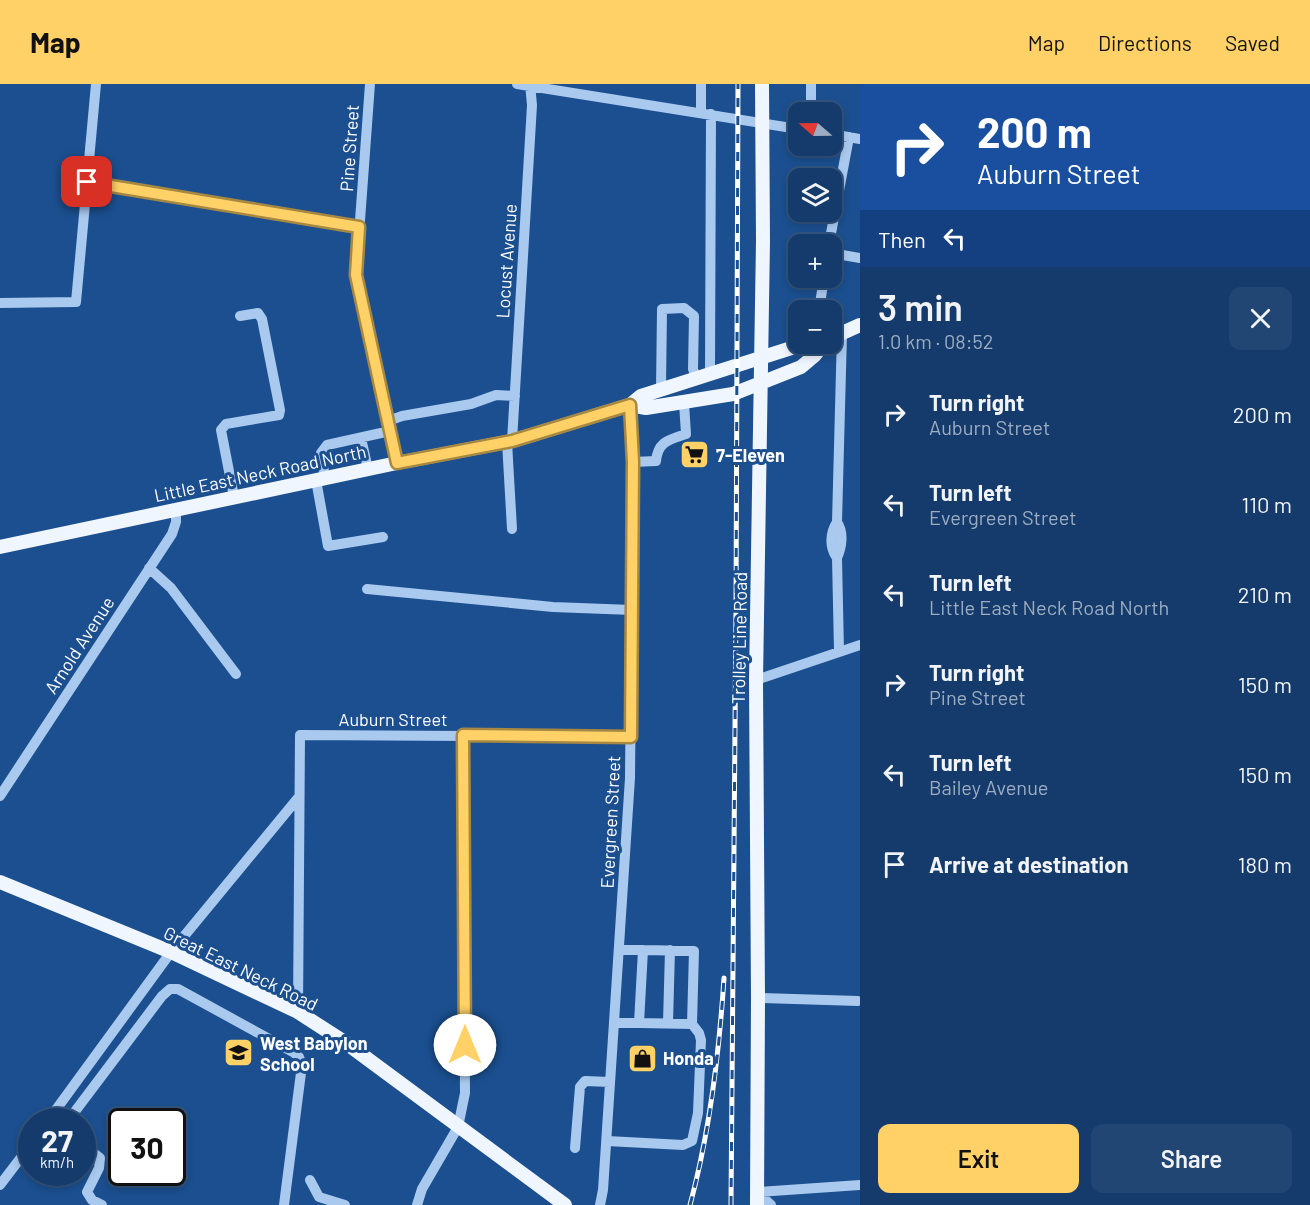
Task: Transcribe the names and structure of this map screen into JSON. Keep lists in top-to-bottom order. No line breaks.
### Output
{"streets":{"main road":["Little East Neck Road North","Trolley Line Road","Great East Neck Road"],"street":["Pine Street","Locust Avenue","Arnold Avenue","Auburn Street","Evergreen Street"]},"crossings":[["Pine Street","Little East Neck Road North"],["Locust Avenue","Little East Neck Road North"],["Little East Neck Road North","Trolley Line Road"],["Little East Neck Road North","Arnold Avenue"],["Little East Neck Road North","Evergreen Street"],["Auburn Street","Evergreen Street"]],"places":{"supermarket":["7-Eleven"],"school or university":["West Babylon School"],"shop":["Honda"]},"north":"left","page":{"header":"Map","nav":["Map","Directions","Saved"],"turn":["200 m","Auburn Street"],"map_buttons":["+","−"],"then":"Then","heading":["3 min","1.0 km · 08:52"],"list":[{"name":"Turn right","note":"Auburn Street","value":"200 m"},{"name":"Turn left","note":"Evergreen Street","value":"110 m"},{"name":"Turn left","note":"Little East Neck Road North","value":"210 m"},{"name":"Turn right","note":"Pine Street","value":"150 m"},{"name":"Turn left","note":"Bailey Avenue","value":"150 m"},{"name":"Arrive at destination","value":"180 m"}],"speed":"27 km/h","limit":"30","buttons":["Exit","Share"]}}
